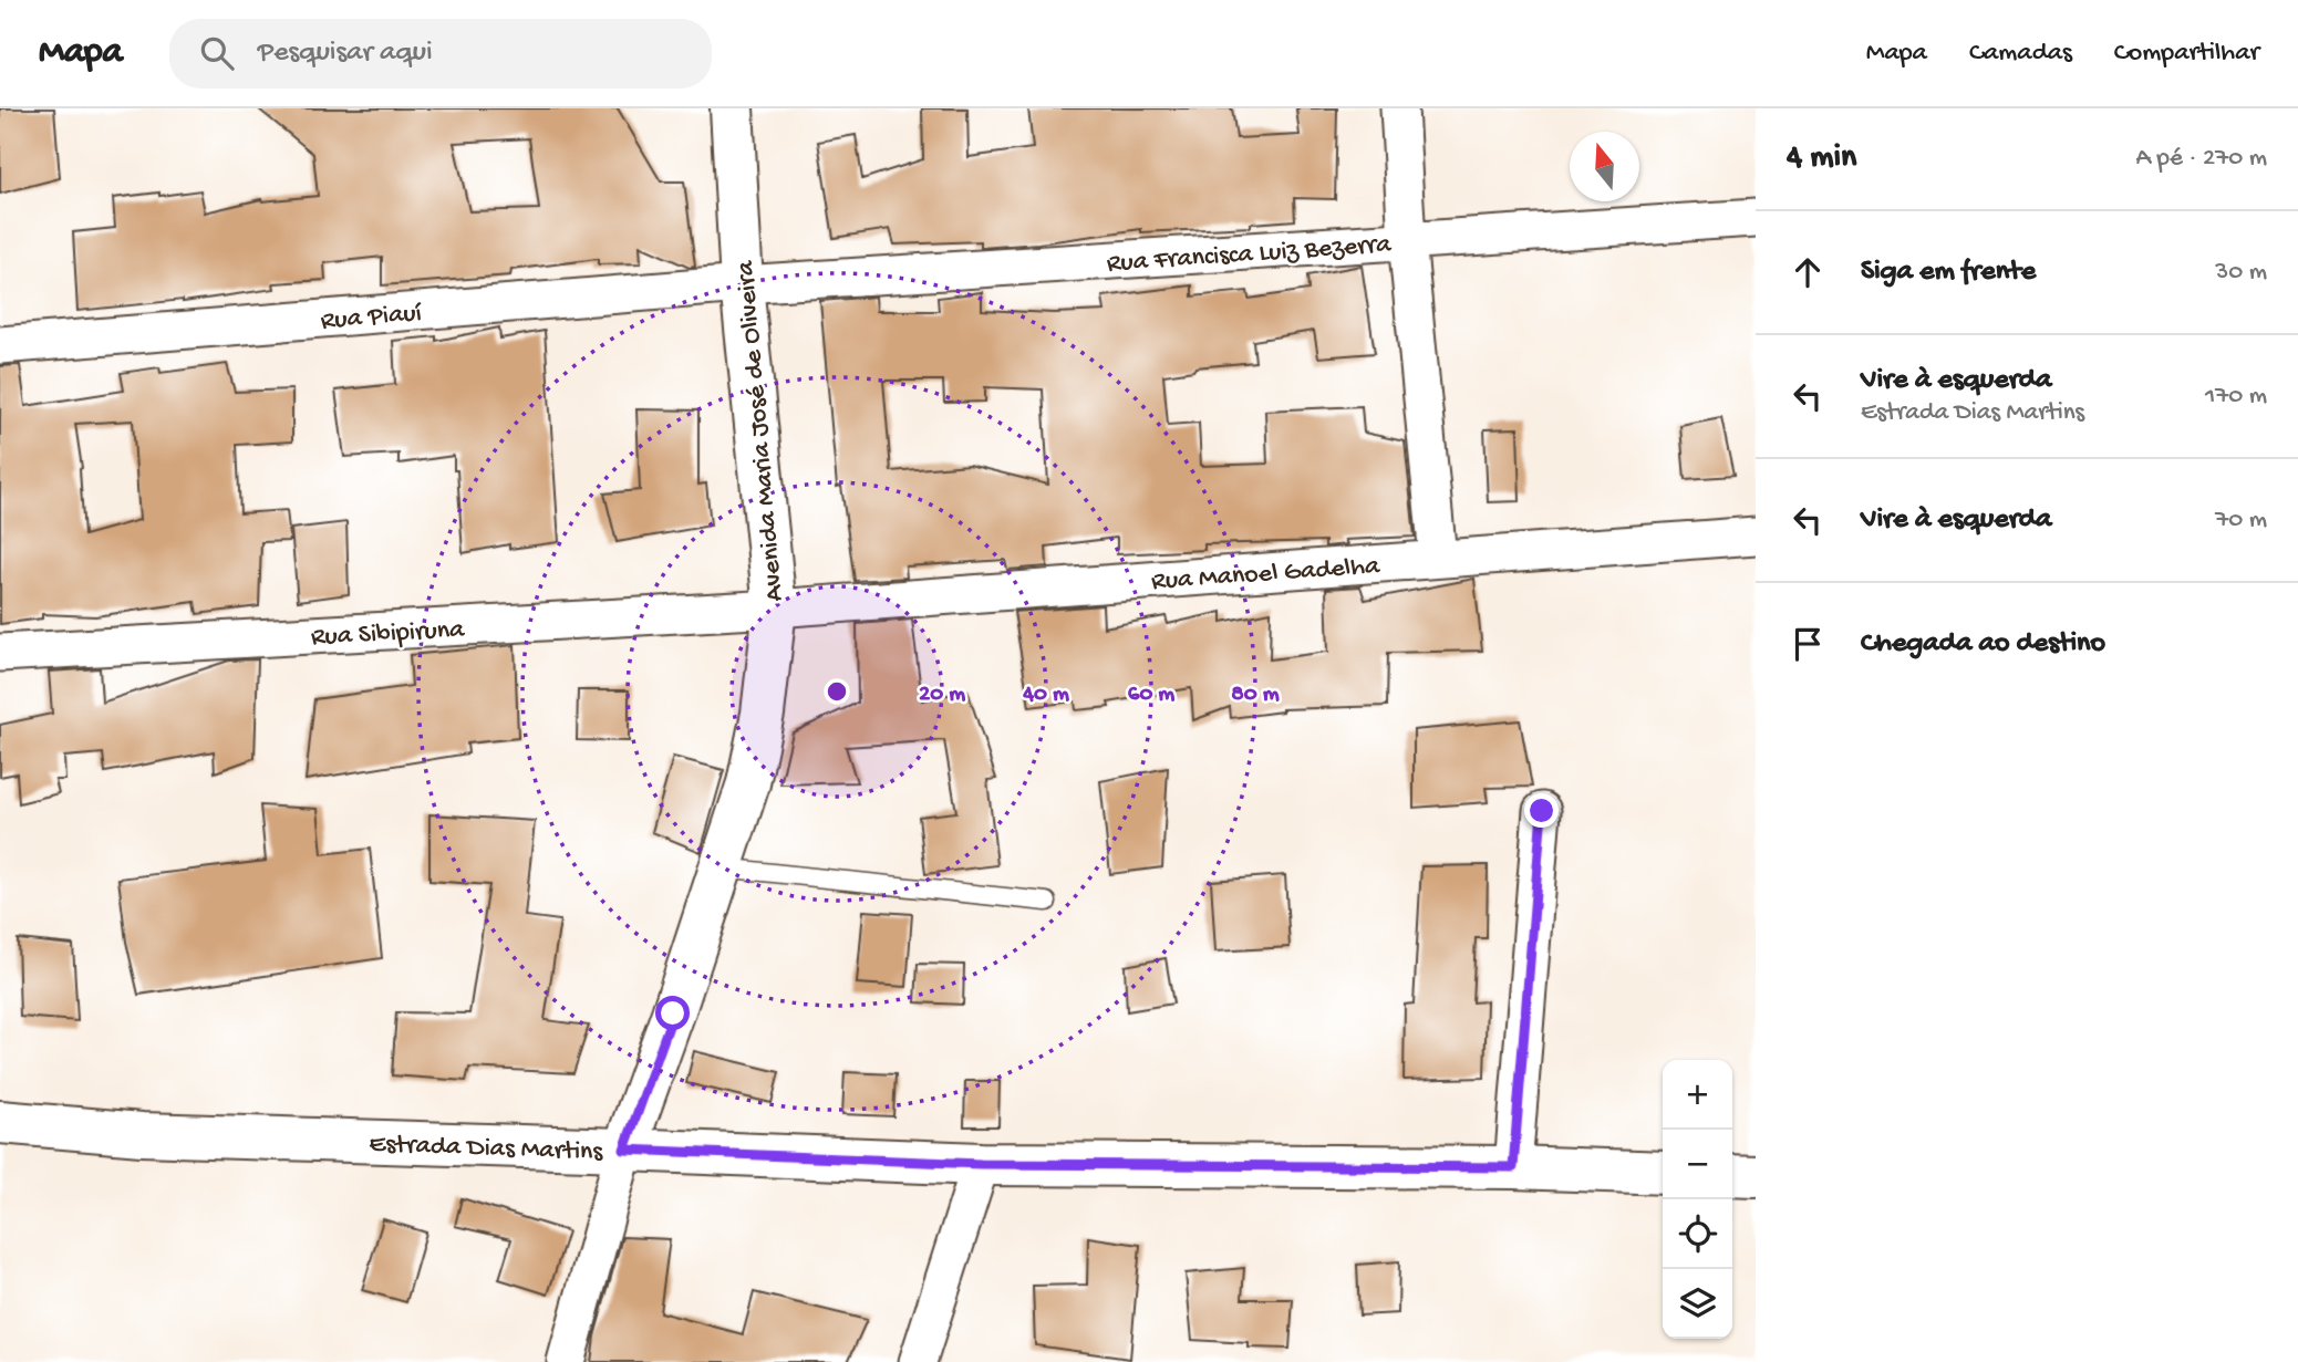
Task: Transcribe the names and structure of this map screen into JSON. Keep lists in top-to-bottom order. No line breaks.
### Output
{"streets":{"street":["Rua Francisca Luiz Bezerra","Rua Piauí","Avenida Maria José de Oliveira","Rua Manoel Gadelha","Rua Sibipiruna","Estrada Dias Martins"]},"crossings":[["Rua Francisca Luiz Bezerra","Rua Piauí"],["Rua Francisca Luiz Bezerra","Avenida Maria José de Oliveira"],["Rua Piauí","Avenida Maria José de Oliveira"],["Avenida Maria José de Oliveira","Rua Manoel Gadelha"],["Avenida Maria José de Oliveira","Rua Sibipiruna"],["Avenida Maria José de Oliveira","Estrada Dias Martins"],["Rua Manoel Gadelha","Rua Sibipiruna"]],"north":"top","page":{"header":"Mapa","search":"Pesquisar aqui","nav":["Mapa","Camadas","Compartilhar"],"heading":["4 min","A pé · 270 m"],"list":[["Siga em frente","30 m"],["Vire à esquerda","Estrada Dias Martins","170 m"],["Vire à esquerda","70 m"],"Chegada ao destino"],"map_buttons":["+","−"]},"rings":["20 m","40 m","60 m","80 m"]}
